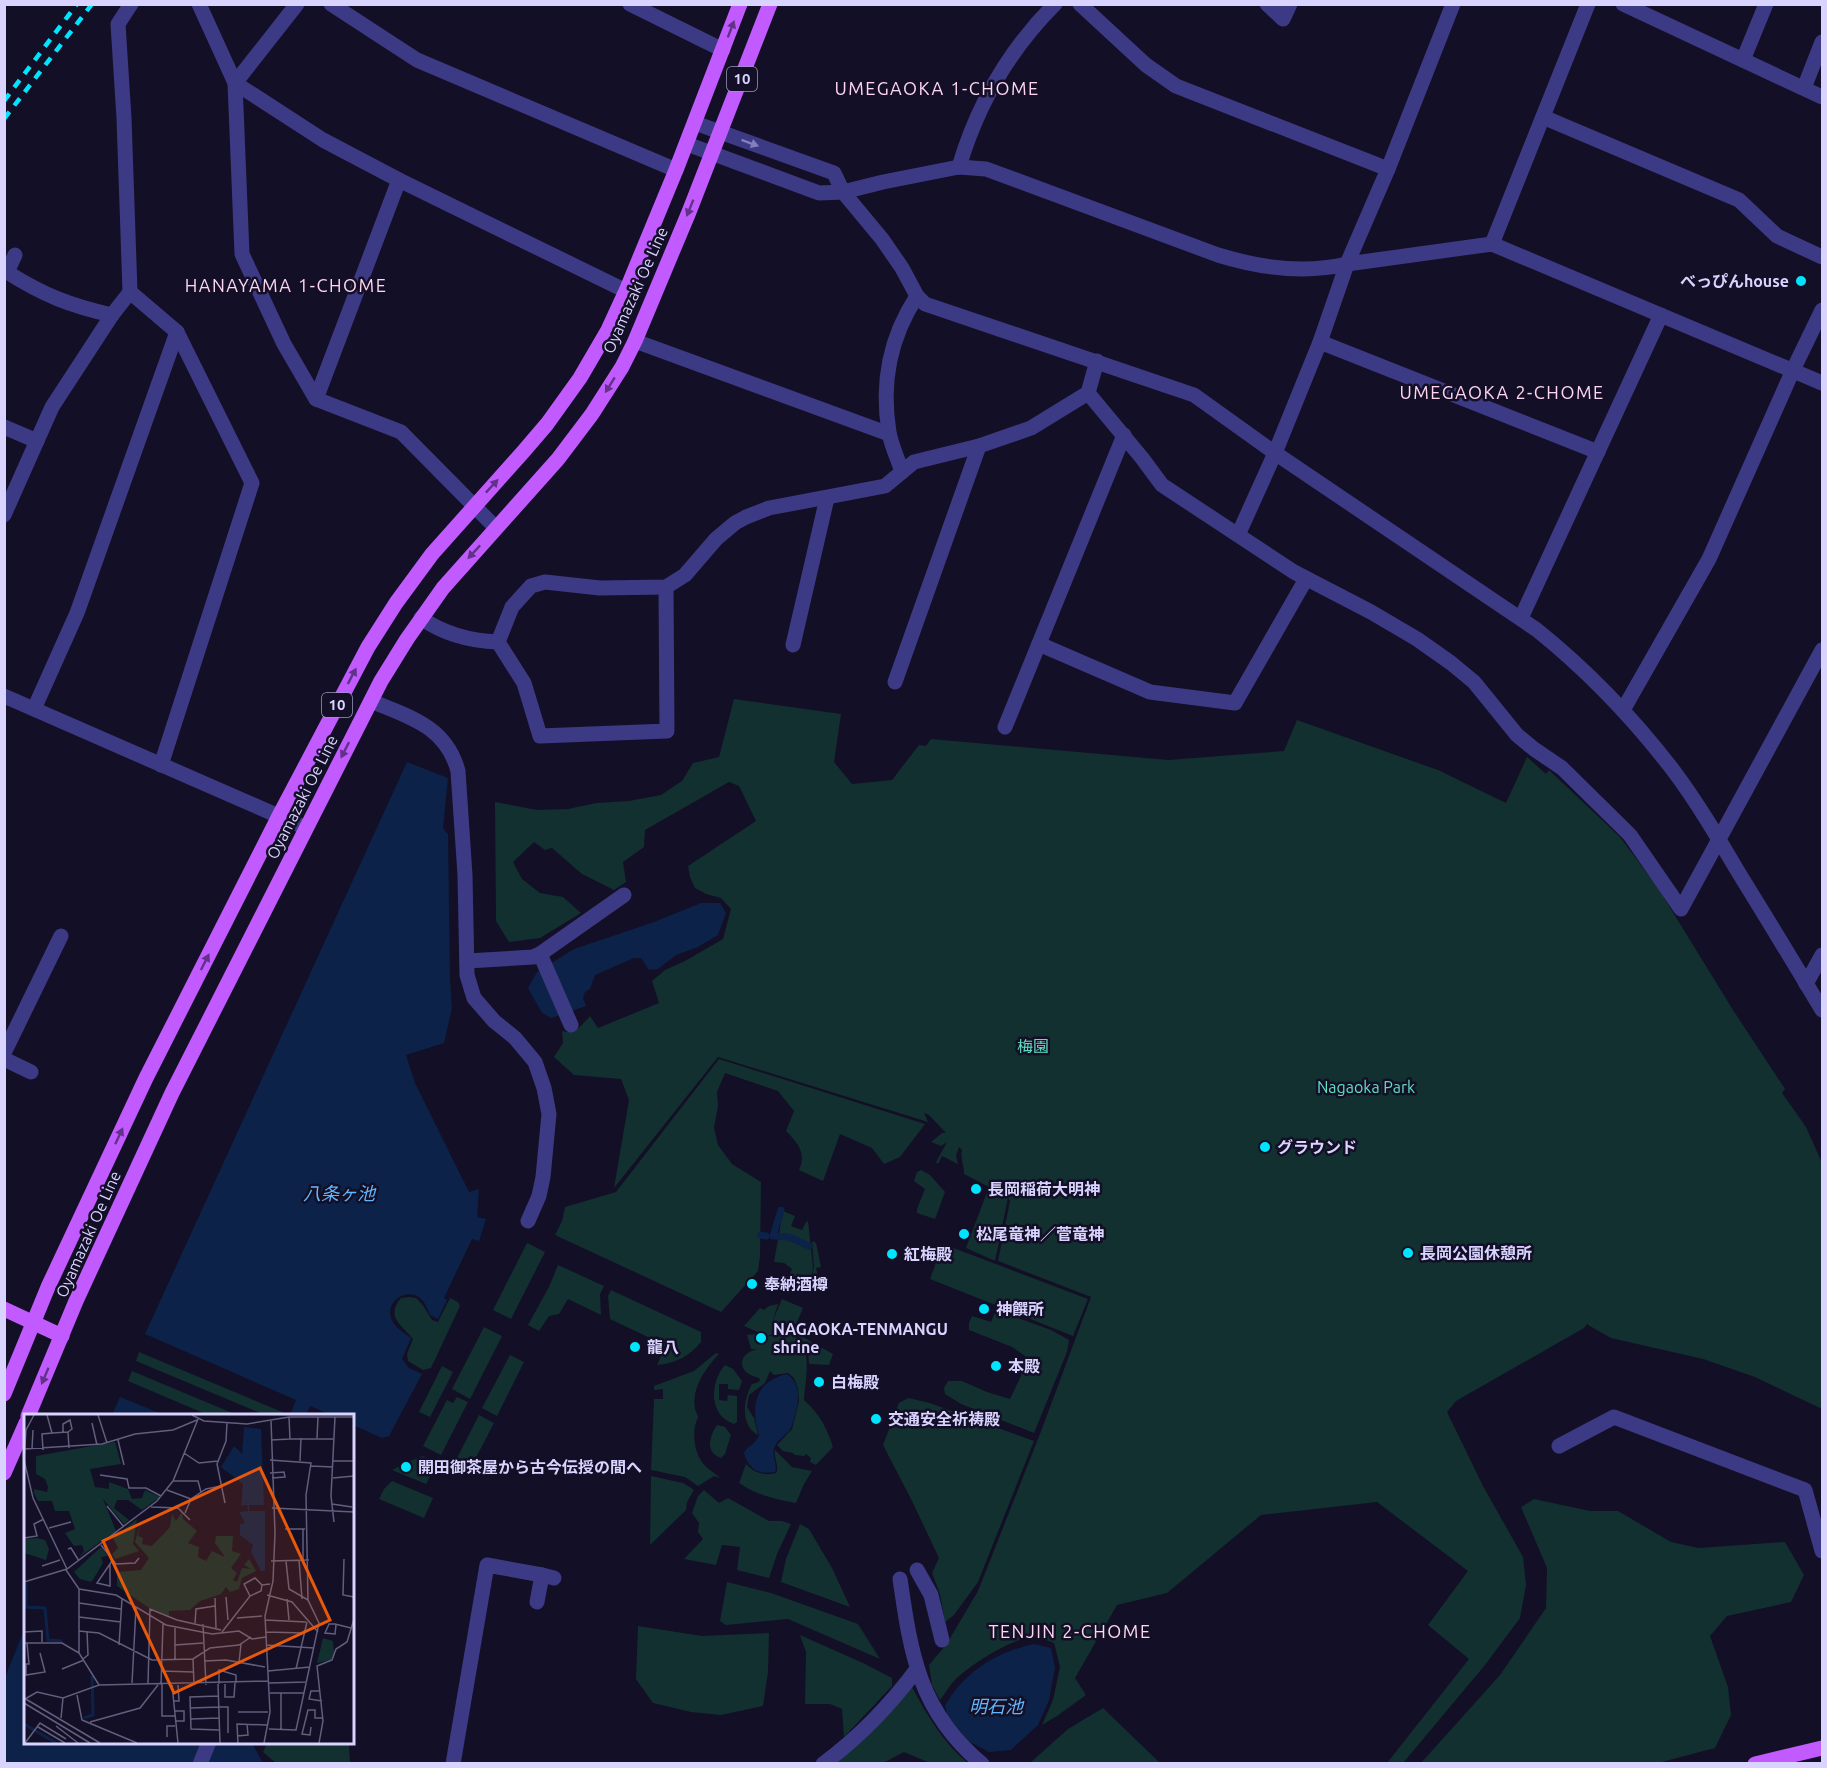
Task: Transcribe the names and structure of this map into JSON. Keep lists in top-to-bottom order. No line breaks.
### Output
{"streets":{"main road":["10","Oyamazaki Oe Line"]},"districts":["UMEGAOKA 1-CHOME","HANAYAMA 1-CHOME","UMEGAOKA 2-CHOME","TENJIN 2-CHOME"],"water":["八条ヶ池","明石池"],"parks":["梅園","Nagaoka Park"],"places":["べっぴんhouse","グラウンド","長岡稲荷大明神","松尾竜神／菅竜神","長岡公園休憩所","紅梅殿","奉納酒樽","神饌所","NAGAOKA-TENMANGU shrine","龍八","本殿","白梅殿","交通安全祈祷殿","開田御茶屋から古今伝授の間へ"]}
